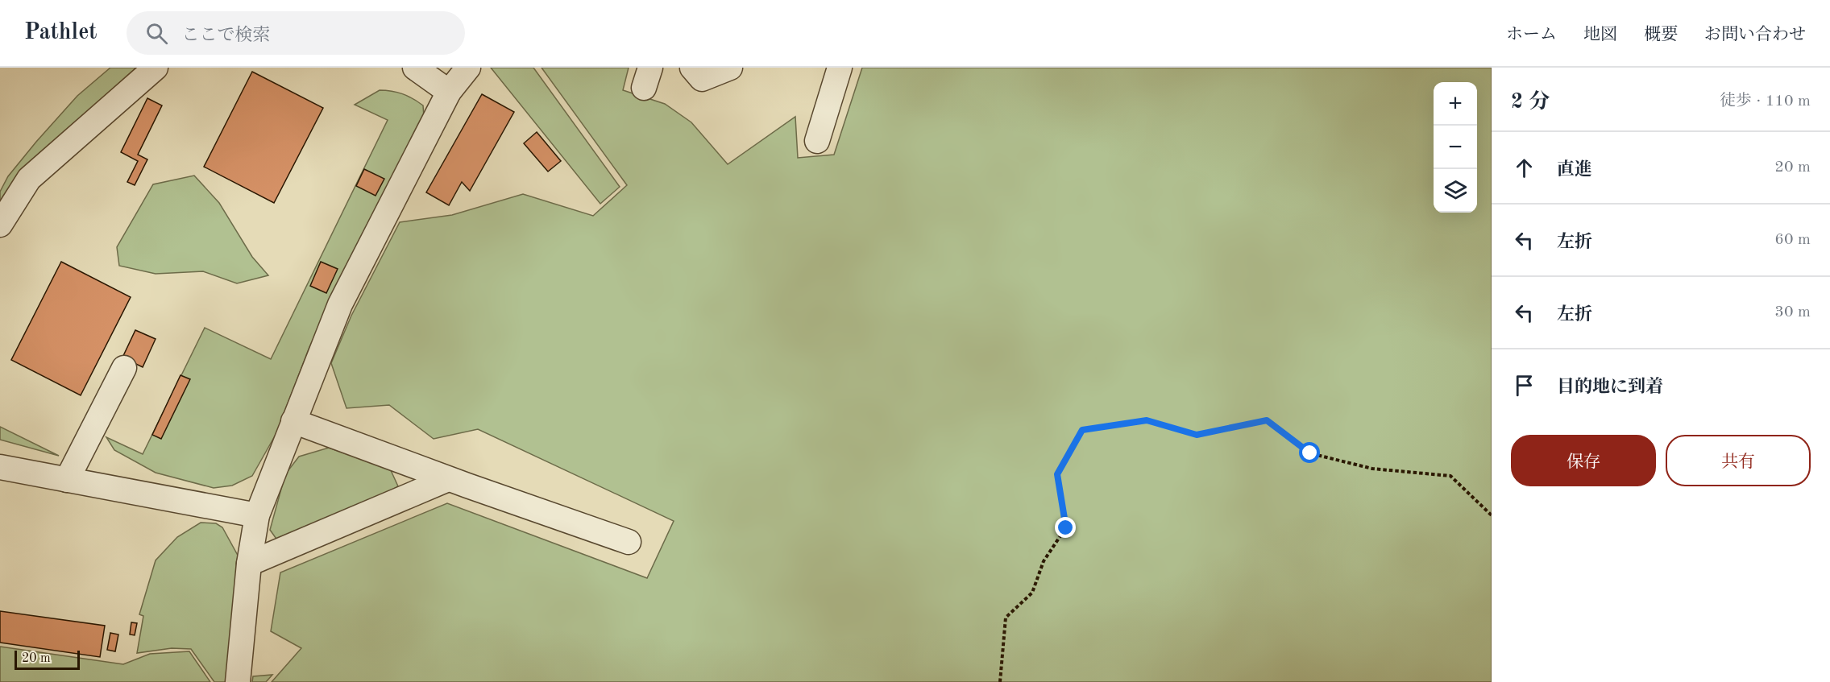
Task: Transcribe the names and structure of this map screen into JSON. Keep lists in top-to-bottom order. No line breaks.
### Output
{"scale_bar":"20 m","page":{"header":"Pathlet","search":"ここで検索","nav":["ホーム","地図","概要","お問い合わせ"],"heading":["2 分","徒歩 · 110 m"],"map_buttons":["+","−"],"list":[["直進","20 m"],["左折","60 m"],["左折","30 m"],"目的地に到着"],"buttons":["保存","共有"],"scale":"20 m"}}
